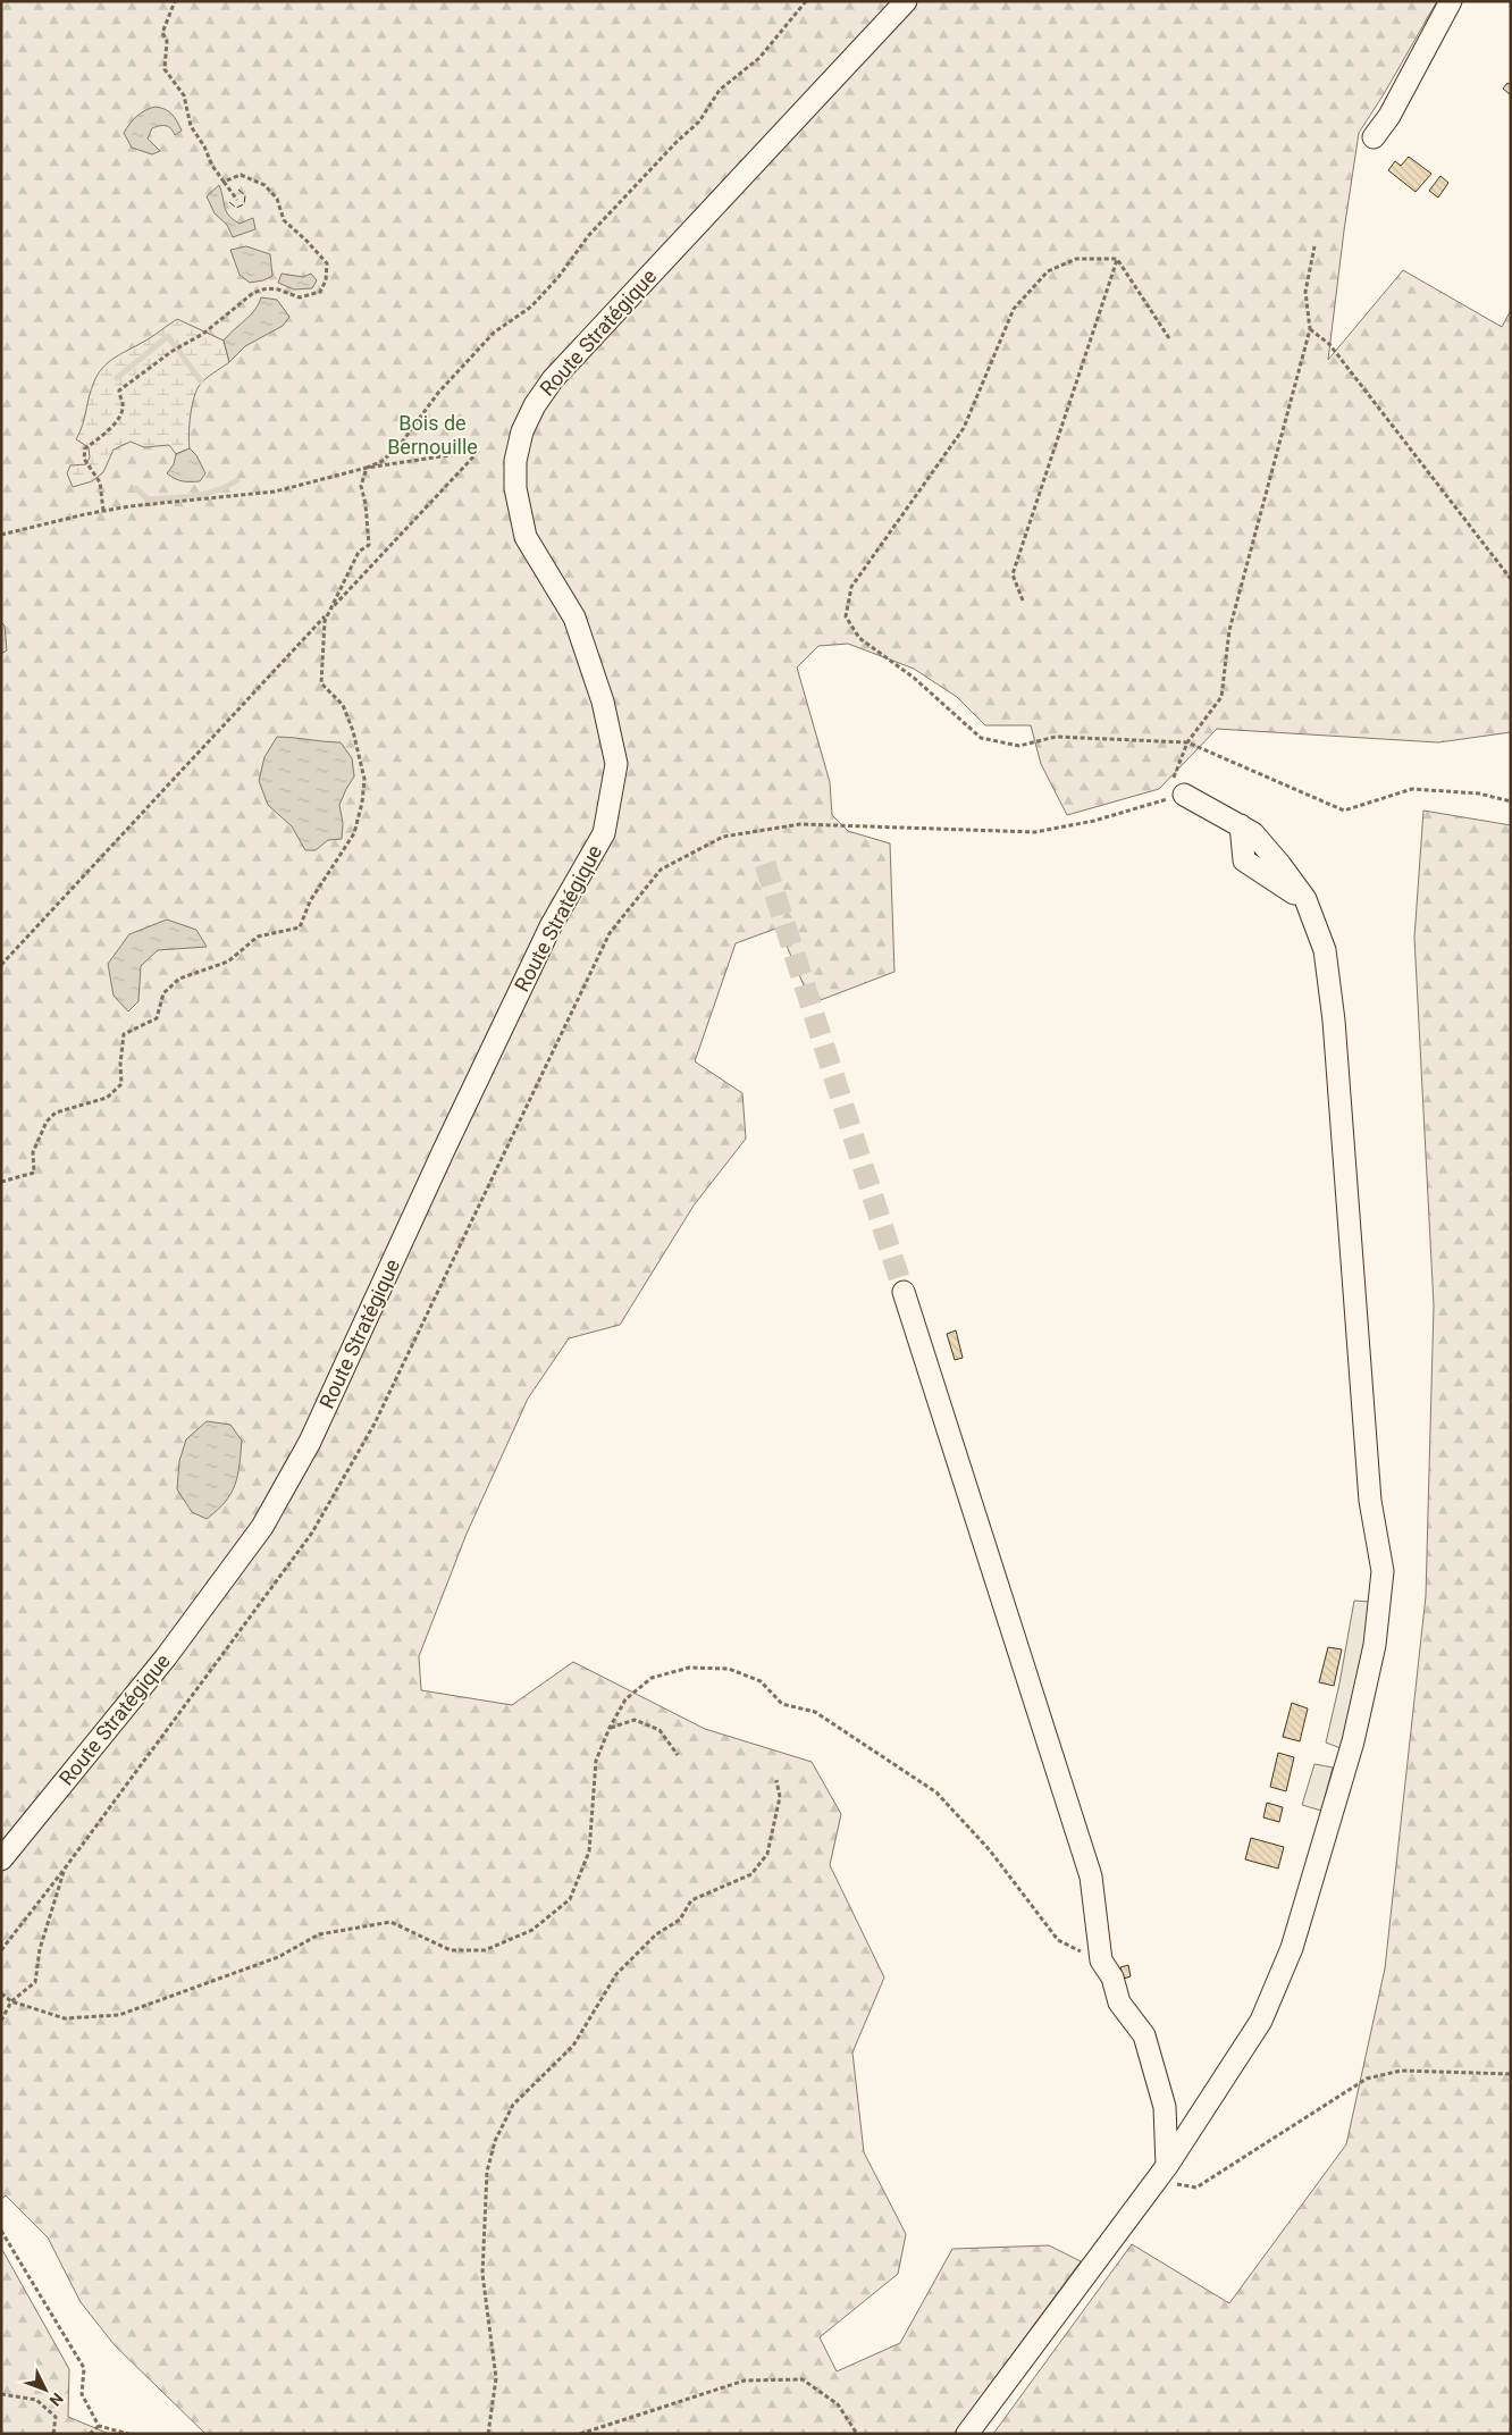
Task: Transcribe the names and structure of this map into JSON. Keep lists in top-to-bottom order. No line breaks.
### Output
{"streets":{"street":["Route Stratégique"]},"parks":["Bois de Bernouille"],"north":"bottom right"}
